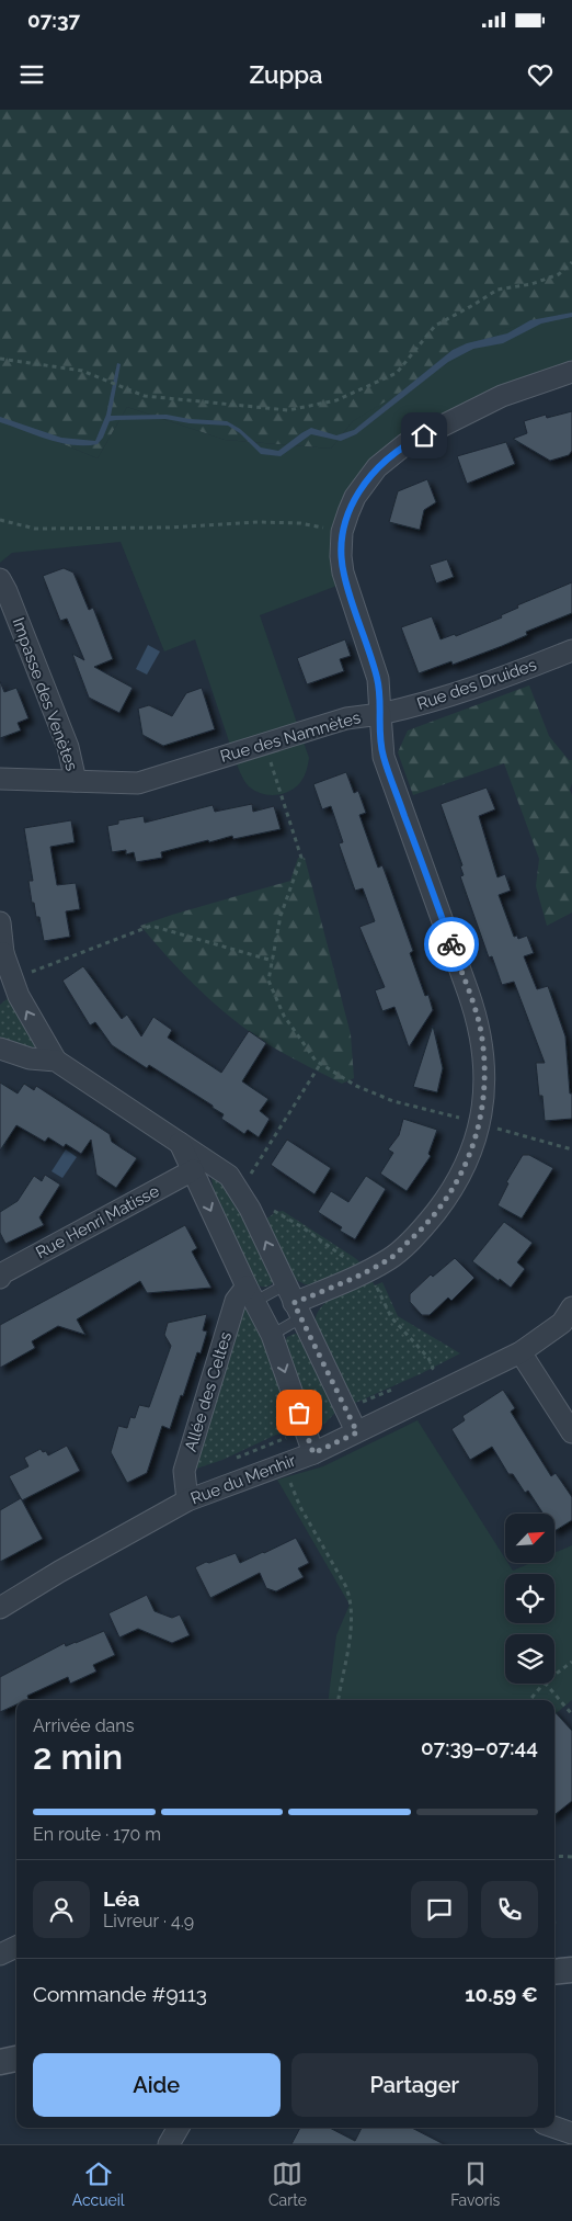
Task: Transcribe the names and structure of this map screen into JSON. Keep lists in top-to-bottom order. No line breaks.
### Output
{"streets":{"street":["Rue des Druides","Impasse des Venètes","Rue des Namnètes","Rue Henri Matisse","Allée des Celtes","Rue du Menhir"]},"crossings":[["Rue des Druides","Rue des Namnètes"],["Impasse des Venètes","Rue des Namnètes"],["Allée des Celtes","Rue du Menhir"]],"north":"top right","page":{"status":"07:37","header":"Zuppa","heading":["2 min","Arrivée dans","07:39–07:44"],"panel":["Léa","Livreur · 4.9","Commande #9113","10.59 €"],"bar":"En route · 170 m","buttons":["Aide","Partager"],"tabs":["Accueil","Carte","Favoris"]}}
